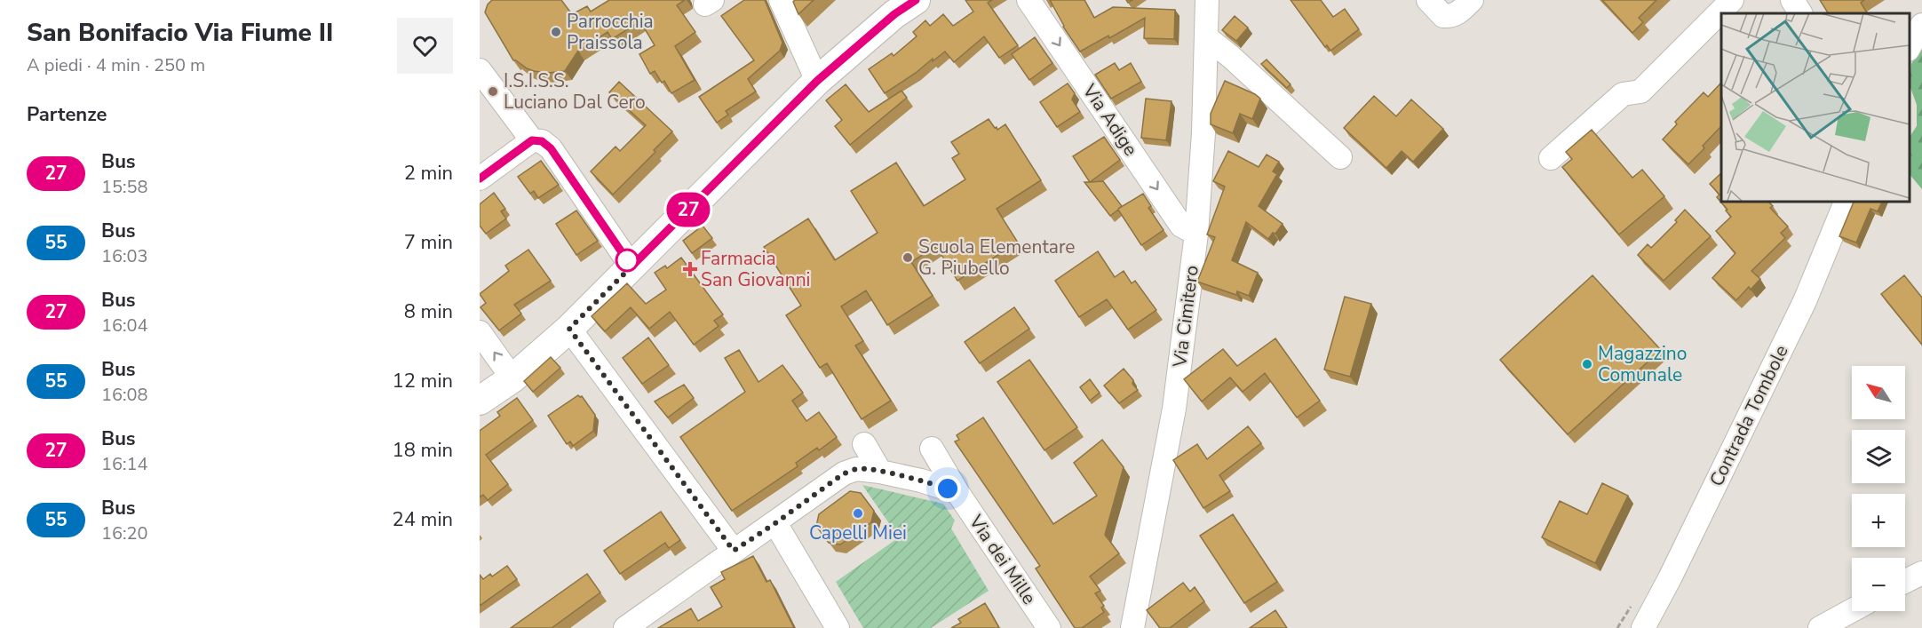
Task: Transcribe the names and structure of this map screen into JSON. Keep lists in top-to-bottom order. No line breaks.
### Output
{"streets":{"street":["Via Adige","Via Cimitero","Contrada Tombole","Via dei Mille"]},"crossings":[["Via Adige","Via Cimitero"]],"one_way":["Via Adige"],"places":{"other":["Parrocchia Praissola","I.S.I.S.S. Luciano Dal Cero","Scuola Elementare G. Piubello","Magazzino Comunale","Capelli Miei"],"health":["Farmacia San Giovanni"]},"lines":["bus line 27"],"north":"top left","page":{"heading":[["San Bonifacio Via Fiume II","A piedi · 4 min · 250 m"],"Partenze"],"on_map":"27","list":[{"mark":"27","name":"Bus","note":"15:58","value":"2 min"},{"mark":"55","name":"Bus","note":"16:03","value":"7 min"},{"mark":"27","name":"Bus","note":"16:04","value":"8 min"},{"mark":"55","name":"Bus","note":"16:08","value":"12 min"},{"mark":"27","name":"Bus","note":"16:14","value":"18 min"},{"mark":"55","name":"Bus","note":"16:20","value":"24 min"}],"map_buttons":["+","−"]}}
